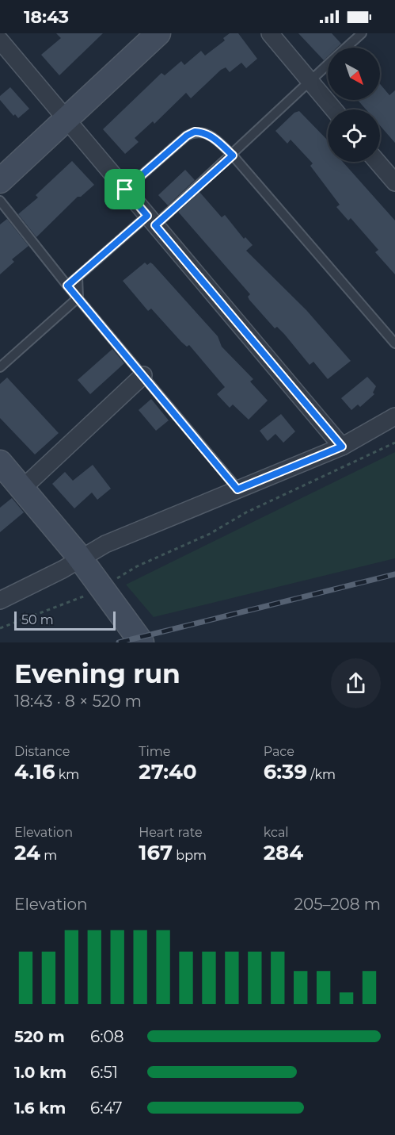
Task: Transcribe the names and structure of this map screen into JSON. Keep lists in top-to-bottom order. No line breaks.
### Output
{"scale_bar":"50 m","north":"bottom right","page":{"status":"18:43","scale":"50 m","heading":["Evening run","18:43 · 8 × 520 m"],"stats":[["Distance","4.16 km"],["Time","27:40"],["Pace","6:39 /km"],["Elevation","24 m"],["Heart rate","167 bpm"],["kcal","284"]],"chart":["Elevation","205–208 m"],"list":[{"name":"520 m","note":"6:08"},{"name":"1.0 km","note":"6:51"},{"name":"1.6 km","note":"6:47"}]}}
